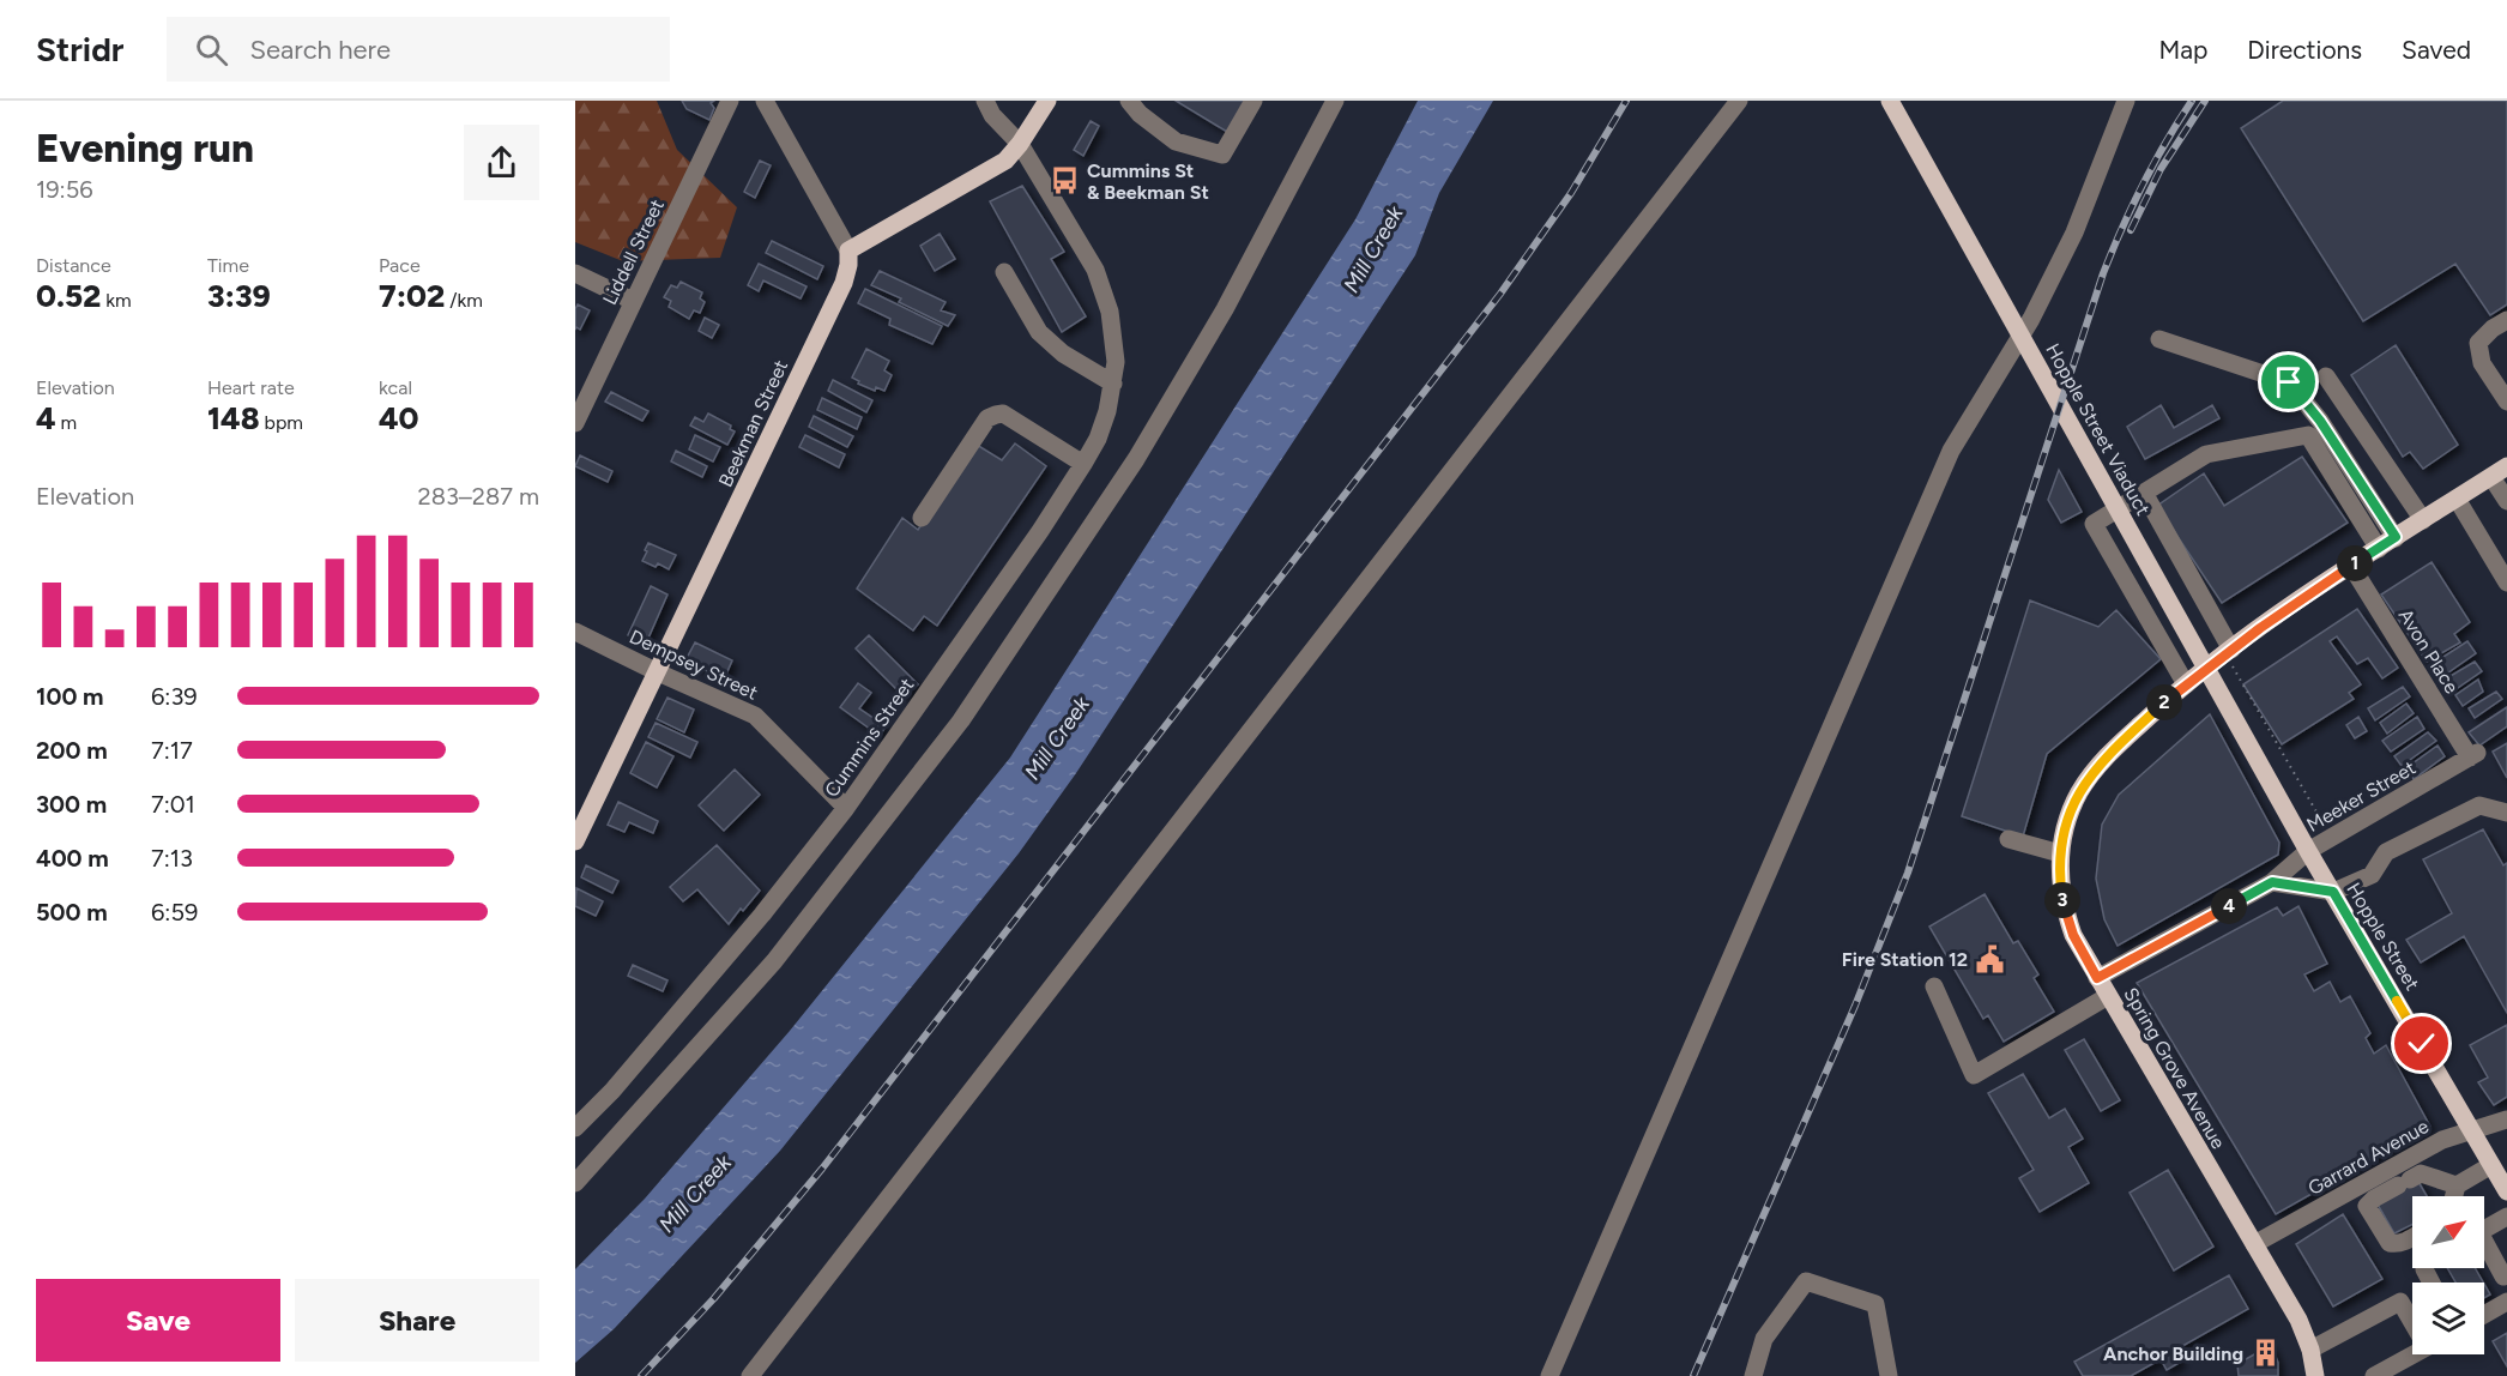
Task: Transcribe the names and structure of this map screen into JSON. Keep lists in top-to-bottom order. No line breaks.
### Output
{"streets":{"main road":["Beekman Street","Hopple Street Viaduct","Hopple Street","Spring Grove Avenue"],"street":["Liddell Street","Avon Place","Dempsey Street","Cummins Street","Meeker Street","Garrard Avenue"]},"crossings":[["Beekman Street","Dempsey Street"],["Hopple Street Viaduct","Hopple Street"],["Avon Place","Meeker Street"],["Avon Place","Spring Grove Avenue"],["Dempsey Street","Cummins Street"],["Meeker Street","Hopple Street"],["Meeker Street","Spring Grove Avenue"],["Hopple Street","Garrard Avenue"],["Spring Grove Avenue","Garrard Avenue"]],"water":["Mill Creek"],"places":{"bus stop":["Cummins St & Beekman St"],"public building":["Fire Station 12"],"building":["Anchor Building"]},"north":"top right","page":{"header":"Stridr","search":"Search here","nav":["Map","Directions","Saved"],"heading":["Evening run","19:56"],"stats":[["Distance","0.52 km"],["Time","3:39"],["Pace","7:02 /km"],["Elevation","4 m"],["Heart rate","148 bpm"],["kcal","40"]],"chart":["Elevation","283–287 m"],"pins":["1","2","3","4"],"list":[{"name":"100 m","note":"6:39"},{"name":"200 m","note":"7:17"},{"name":"300 m","note":"7:01"},{"name":"400 m","note":"7:13"},{"name":"500 m","note":"6:59"}],"buttons":["Save","Share"]}}
